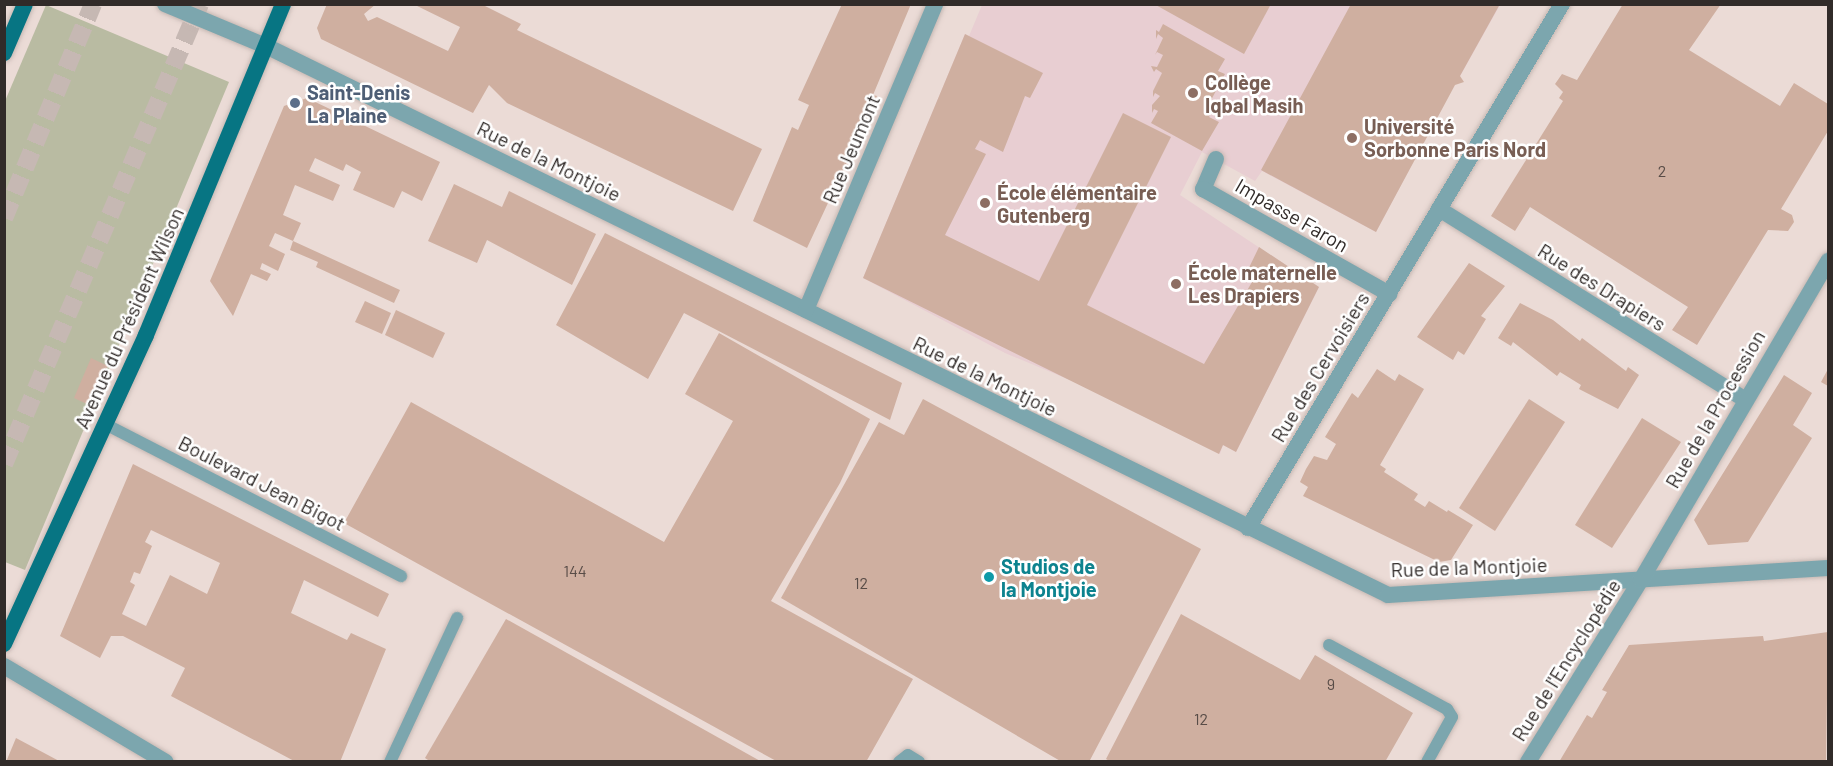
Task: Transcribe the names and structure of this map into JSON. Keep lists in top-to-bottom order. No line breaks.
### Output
{"streets":{"main road":["Avenue du Président Wilson"],"street":["Rue Jeumont","Rue de la Montjoie","Impasse Faron","Rue des Drapiers","Rue des Cervoisiers","Rue de la Procession","Rue de l'Encyclopédie"],"lane":["Boulevard Jean Bigot"]},"crossings":[["Rue Jeumont","Rue de la Montjoie"],["Rue de la Montjoie","Avenue du Président Wilson"],["Rue de la Montjoie","Rue des Cervoisiers"],["Rue de la Montjoie","Rue de la Procession"],["Rue de la Montjoie","Rue de l'Encyclopédie"],["Impasse Faron","Rue des Cervoisiers"],["Rue des Drapiers","Rue des Cervoisiers"],["Rue des Drapiers","Rue de la Procession"],["Avenue du Président Wilson","Boulevard Jean Bigot"],["Rue de la Procession","Rue de l'Encyclopédie"]],"places":["Collège Iqbal Masih","Saint-Denis La Plaine","Université Sorbonne Paris Nord","École élémentaire Gutenberg","École maternelle Les Drapiers","Studios de la Montjoie"],"house_numbers":["2","144","12","9","12"]}
